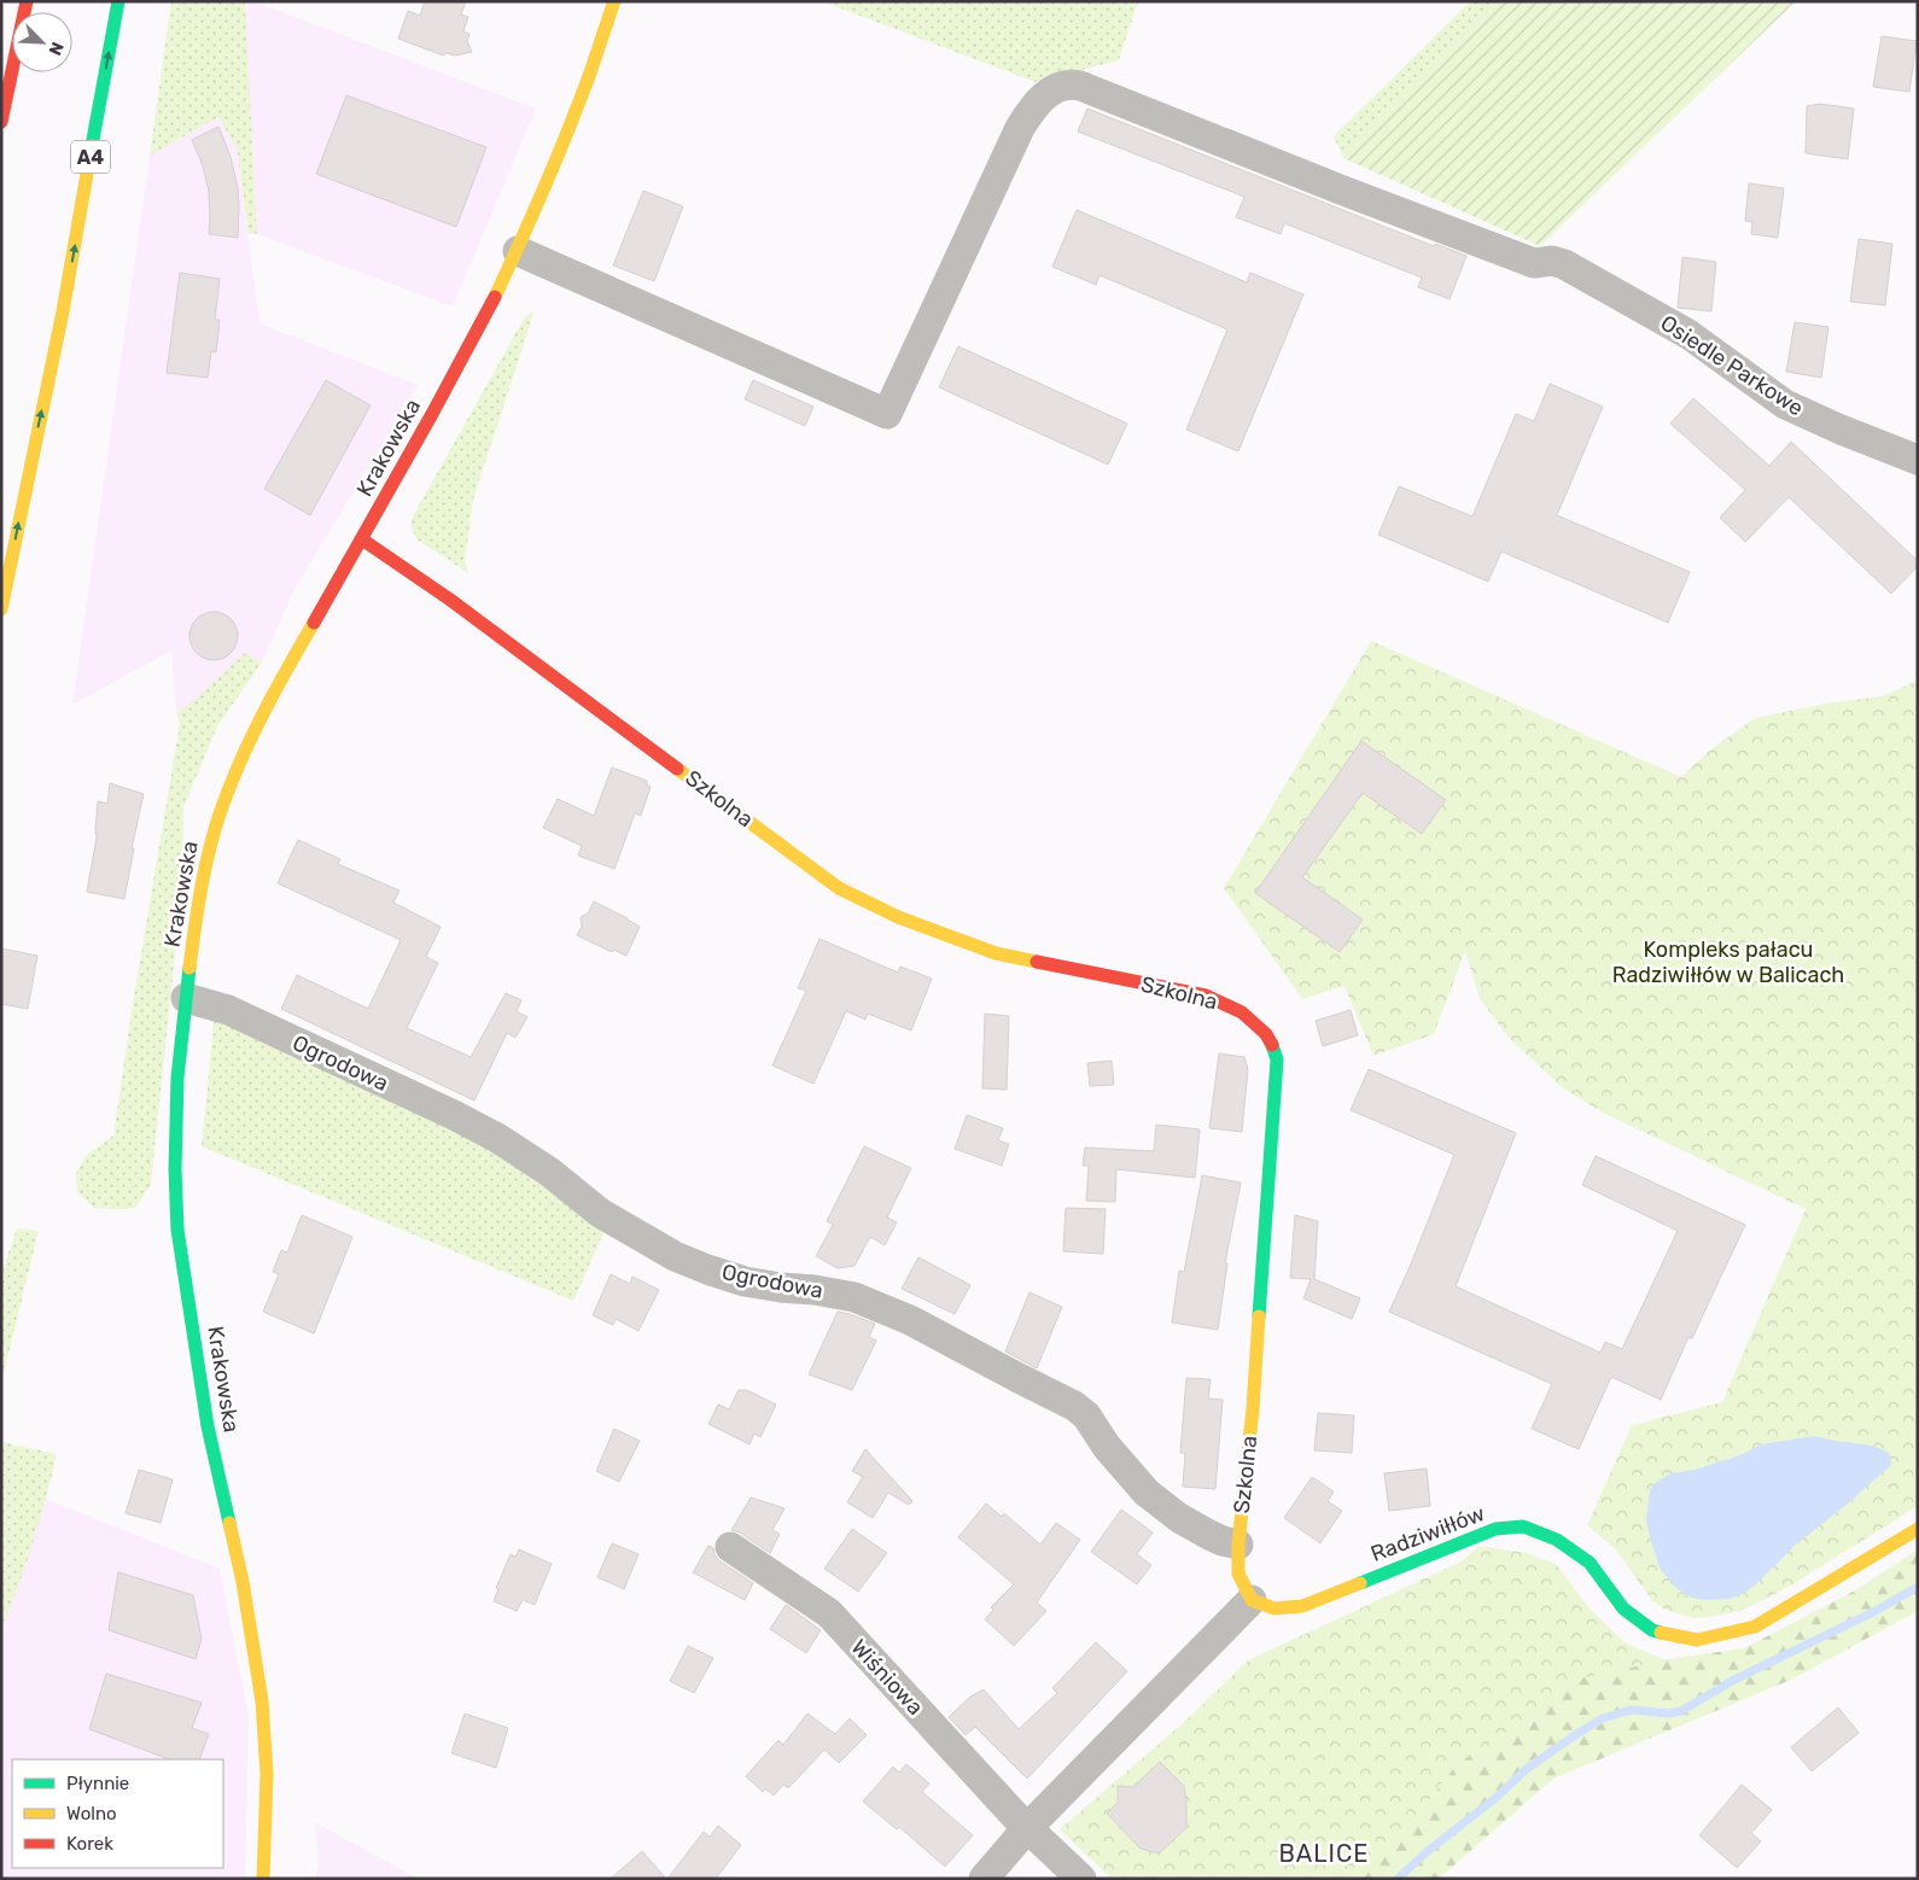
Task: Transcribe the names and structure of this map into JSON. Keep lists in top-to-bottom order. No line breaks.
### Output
{"streets":{"main road":["A4","Krakowska","Szkolna","Radziwiłłów"],"street":["Osiedle Parkowe","Ogrodowa","Wiśniowa"]},"crossings":[["Osiedle Parkowe","Krakowska"],["Krakowska","Szkolna"],["Krakowska","Ogrodowa"],["Szkolna","Ogrodowa"],["Szkolna","Radziwiłłów"]],"districts":["BALICE"],"parks":["Kompleks pałacu Radziwiłłów w Balicach"],"legend":["Płynnie","Wolno","Korek"],"north":"bottom right"}
